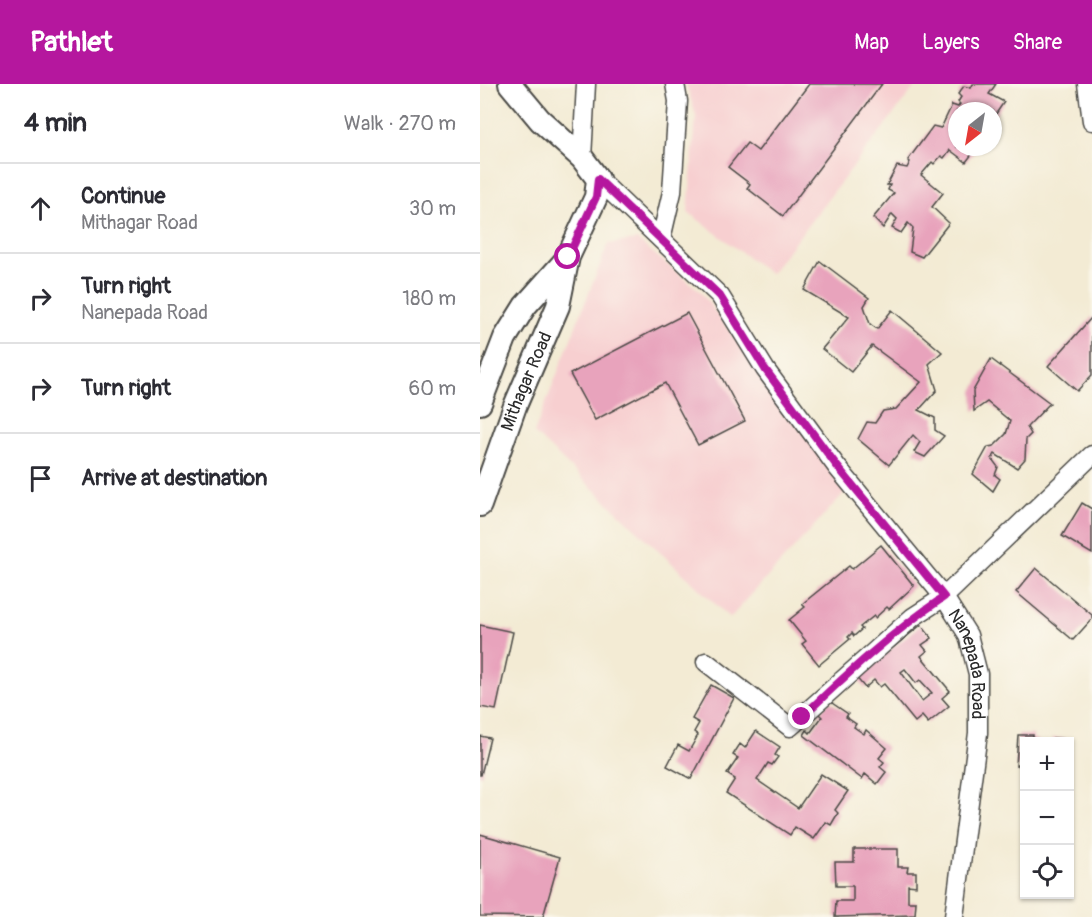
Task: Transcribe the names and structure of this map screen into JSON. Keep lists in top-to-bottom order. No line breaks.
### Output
{"streets":{"street":["Mithagar Road","Nanepada Road"]},"crossings":[["Mithagar Road","Nanepada Road"]],"north":"bottom left","page":{"header":"Pathlet","nav":["Map","Layers","Share"],"heading":["4 min","Walk · 270 m"],"list":[["Continue","Mithagar Road","30 m"],["Turn right","Nanepada Road","180 m"],["Turn right","60 m"],"Arrive at destination"],"map_buttons":["+","−"]}}
